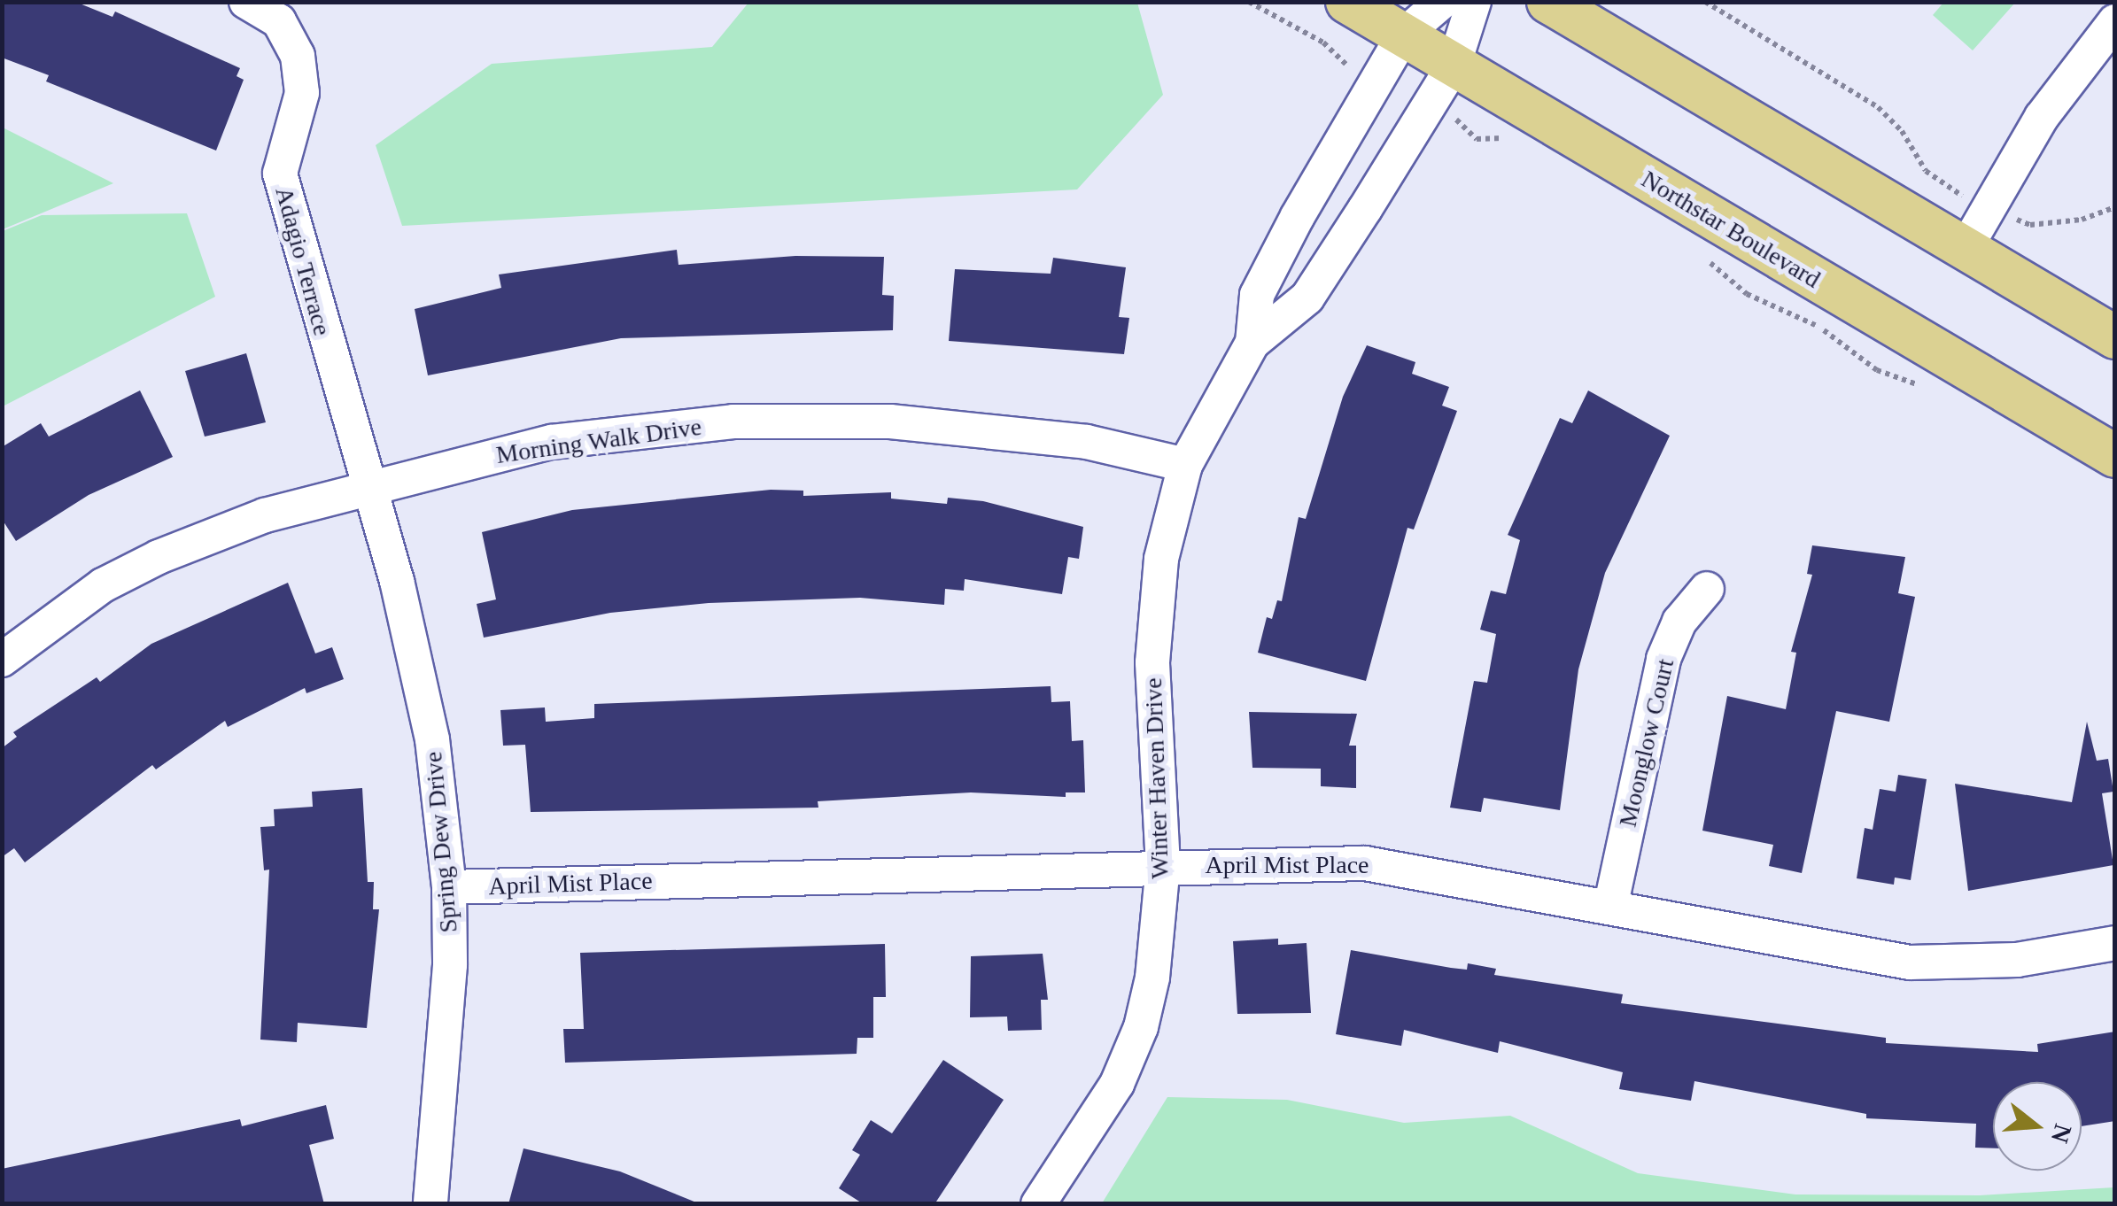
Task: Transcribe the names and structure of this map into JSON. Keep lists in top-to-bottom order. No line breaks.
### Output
{"streets":{"main road":["Northstar Boulevard"],"street":["Adagio Terrace","Morning Walk Drive","Moonglow Court","Winter Haven Drive","Spring Dew Drive","April Mist Place"]},"crossings":[["Northstar Boulevard","Winter Haven Drive"],["Adagio Terrace","Morning Walk Drive"],["Adagio Terrace","Spring Dew Drive"],["Morning Walk Drive","Winter Haven Drive"],["Morning Walk Drive","Spring Dew Drive"],["Moonglow Court","April Mist Place"],["Winter Haven Drive","April Mist Place"],["Spring Dew Drive","April Mist Place"]],"north":"right"}
